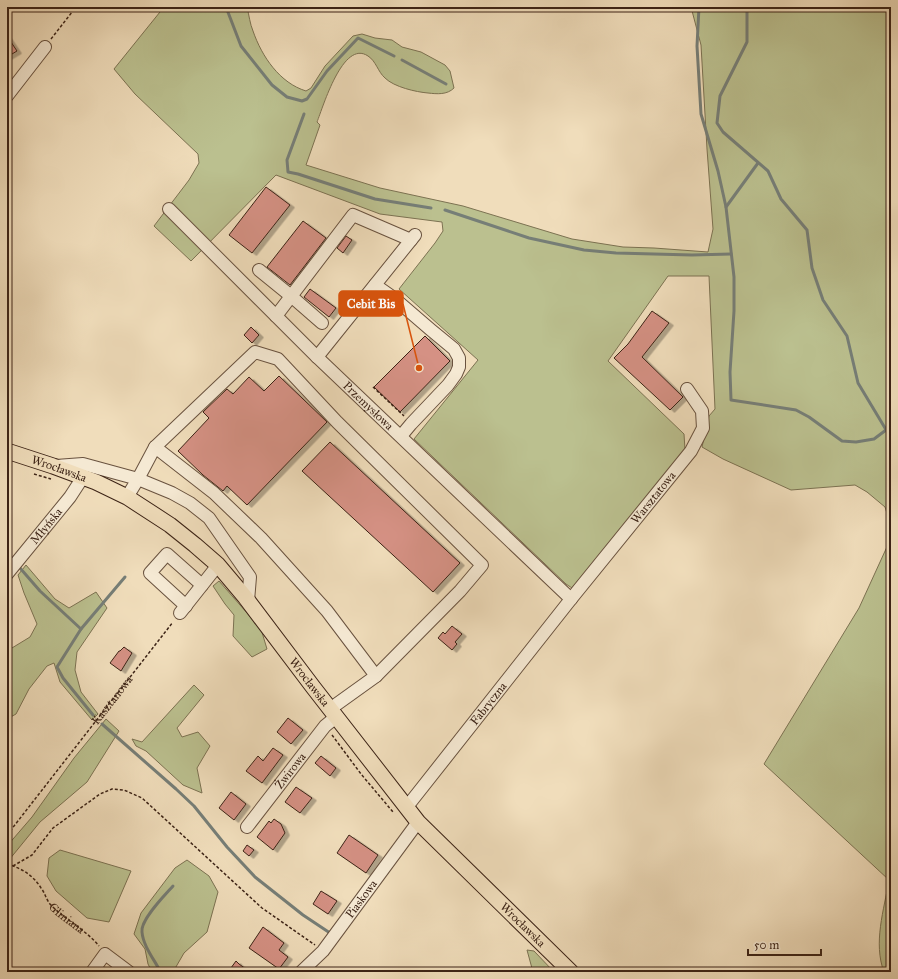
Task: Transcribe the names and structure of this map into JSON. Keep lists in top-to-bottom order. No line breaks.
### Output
{"streets":{"main road":["Wrocławska"],"street":["Przemysłowa","Warsztatowa","Młyńska","Fabryczna","Żwirowa","Piaskowa"],"path":["Kasztanowa","Gliniana"]},"crossings":[["Przemysłowa","Warsztatowa"],["Przemysłowa","Fabryczna"],["Wrocławska","Młyńska"],["Wrocławska","Fabryczna"],["Wrocławska","Żwirowa"],["Wrocławska","Piaskowa"],["Warsztatowa","Fabryczna"]],"places":["Cebit Bis"],"scale_bar":"50 m"}
